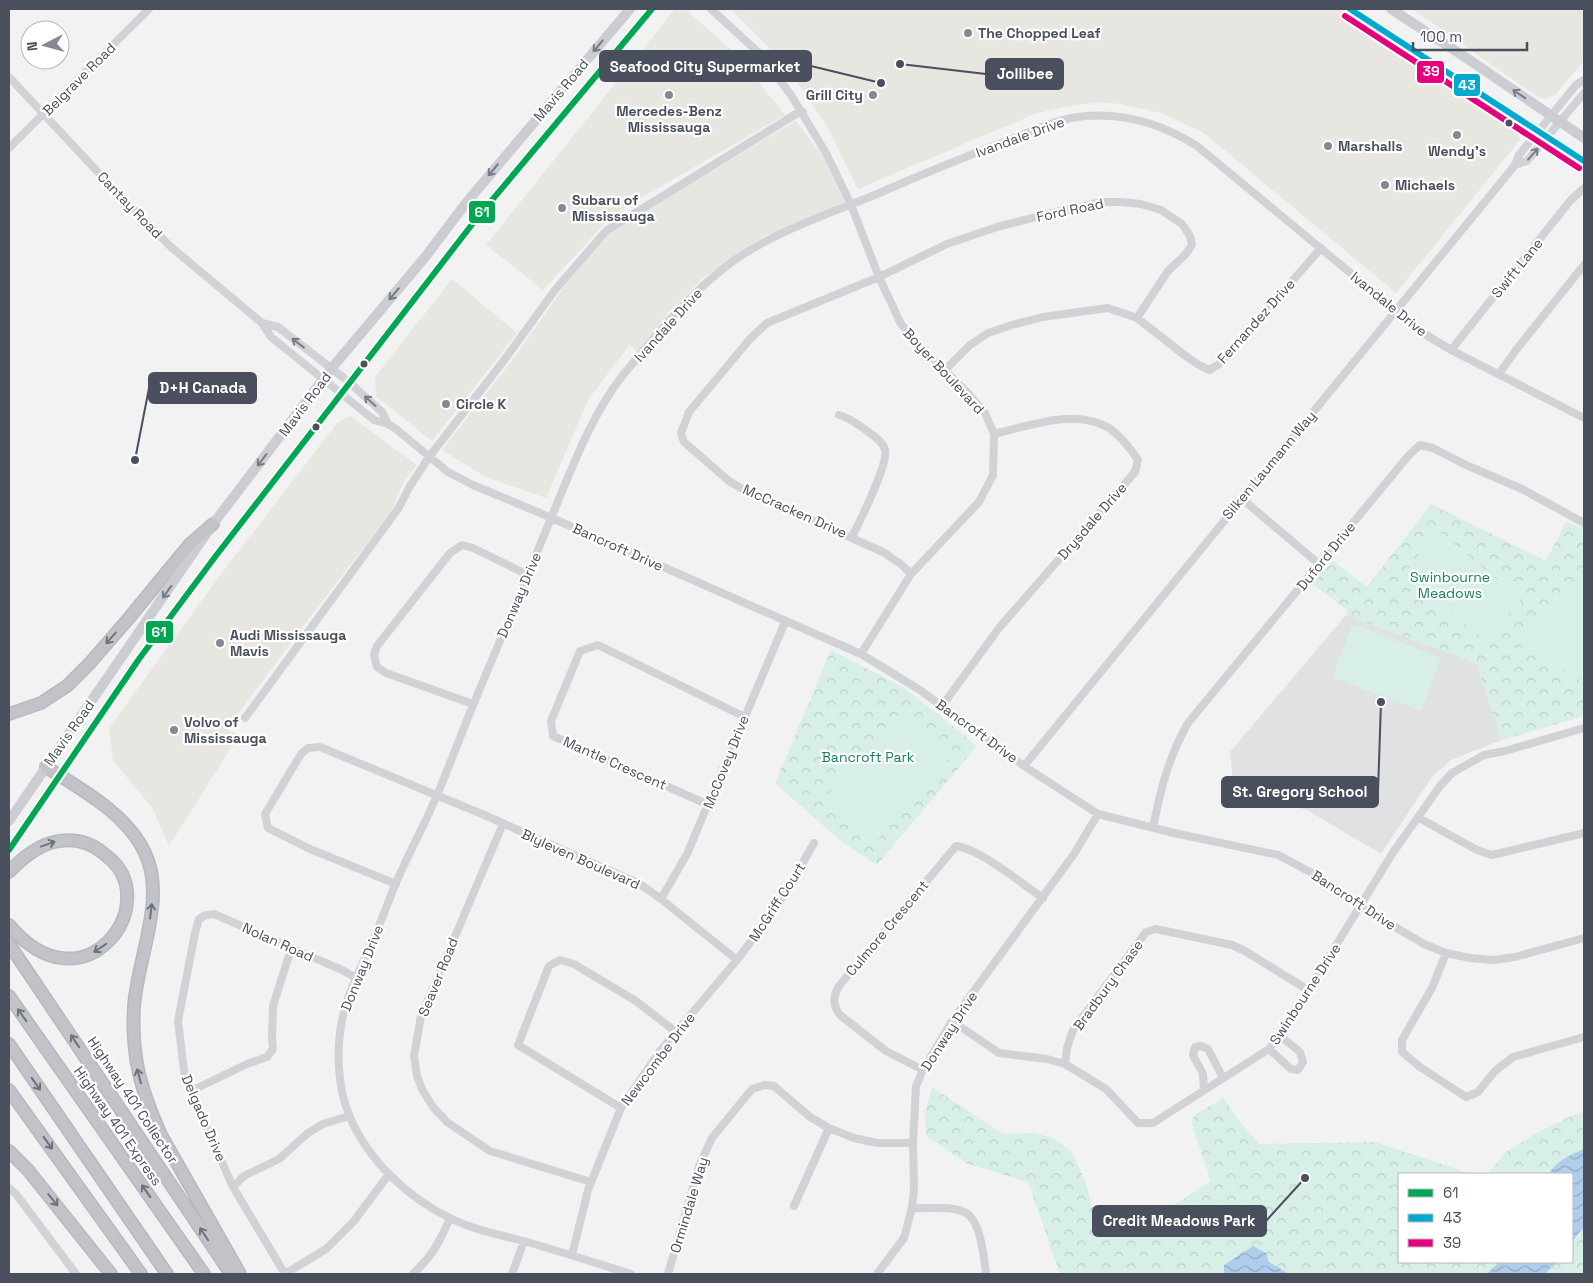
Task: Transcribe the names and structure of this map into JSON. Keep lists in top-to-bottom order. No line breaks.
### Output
{"streets":{"highway":["Highway 401 Collector","Highway 401 Express"],"main road":["Mavis Road"],"street":["Belgrave Road","Ivandale Drive","Cantay Road","Ford Road","Swift Lane","Fernandez Drive","Boyer Boulevard","Silken Laumann Way","McCracken Drive","Drysdale Drive","Bancroft Drive","Duford Drive","Donway Drive","McCovey Drive","Mantle Crescent","Blyleven Boulevard","McGriff Court","Culmore Crescent","Nolan Road","Seaver Road","Bradbury Chase","Swinbourne Drive","Newcombe Drive","Delgado Drive","Ormindale Way"]},"crossings":[["Belgrave Road","Cantay Road"],["Mavis Road","Cantay Road"],["Mavis Road","Bancroft Drive"],["Ivandale Drive","Swift Lane"],["Ivandale Drive","Fernandez Drive"],["Ivandale Drive","Boyer Boulevard"],["Ivandale Drive","Silken Laumann Way"],["Ivandale Drive","Bancroft Drive"],["Ivandale Drive","Donway Drive"],["Cantay Road","Bancroft Drive"],["Ford Road","Fernandez Drive"],["Ford Road","Boyer Boulevard"],["Ford Road","McCracken Drive"],["Fernandez Drive","Boyer Boulevard"],["Boyer Boulevard","McCracken Drive"],["Boyer Boulevard","Drysdale Drive"],["Boyer Boulevard","Bancroft Drive"],["Silken Laumann Way","Bancroft Drive"],["Drysdale Drive","Bancroft Drive"],["Bancroft Drive","Duford Drive"],["Bancroft Drive","Donway Drive"],["Bancroft Drive","McCovey Drive"],["Bancroft Drive","Swinbourne Drive"],["Donway Drive","Blyleven Boulevard"],["Donway Drive","Culmore Crescent"],["Donway Drive","Nolan Road"],["Donway Drive","Swinbourne Drive"],["Donway Drive","Newcombe Drive"],["Donway Drive","Ormindale Way"],["McCovey Drive","Mantle Crescent"],["McCovey Drive","Blyleven Boulevard"],["Blyleven Boulevard","McGriff Court"],["Blyleven Boulevard","Seaver Road"],["Blyleven Boulevard","Newcombe Drive"],["McGriff Court","Newcombe Drive"],["Nolan Road","Delgado Drive"],["Seaver Road","Newcombe Drive"],["Bradbury Chase","Swinbourne Drive"]],"parks":["Swinbourne Meadows","Bancroft Park"],"places":["The Chopped Leaf","Jollibee","Seafood City Supermarket","Mercedes-Benz Mississauga","Grill City","Wendy's","Marshalls","Michaels","Subaru of Mississauga","Circle K","D+H Canada","Audi Mississauga Mavis","St. Gregory School","Volvo of Mississauga","Credit Meadows Park"],"lines":["transit line 61","transit line 43","transit line 39"],"legend":["61","43","39"],"scale_bar":"100 m","north":"left"}
